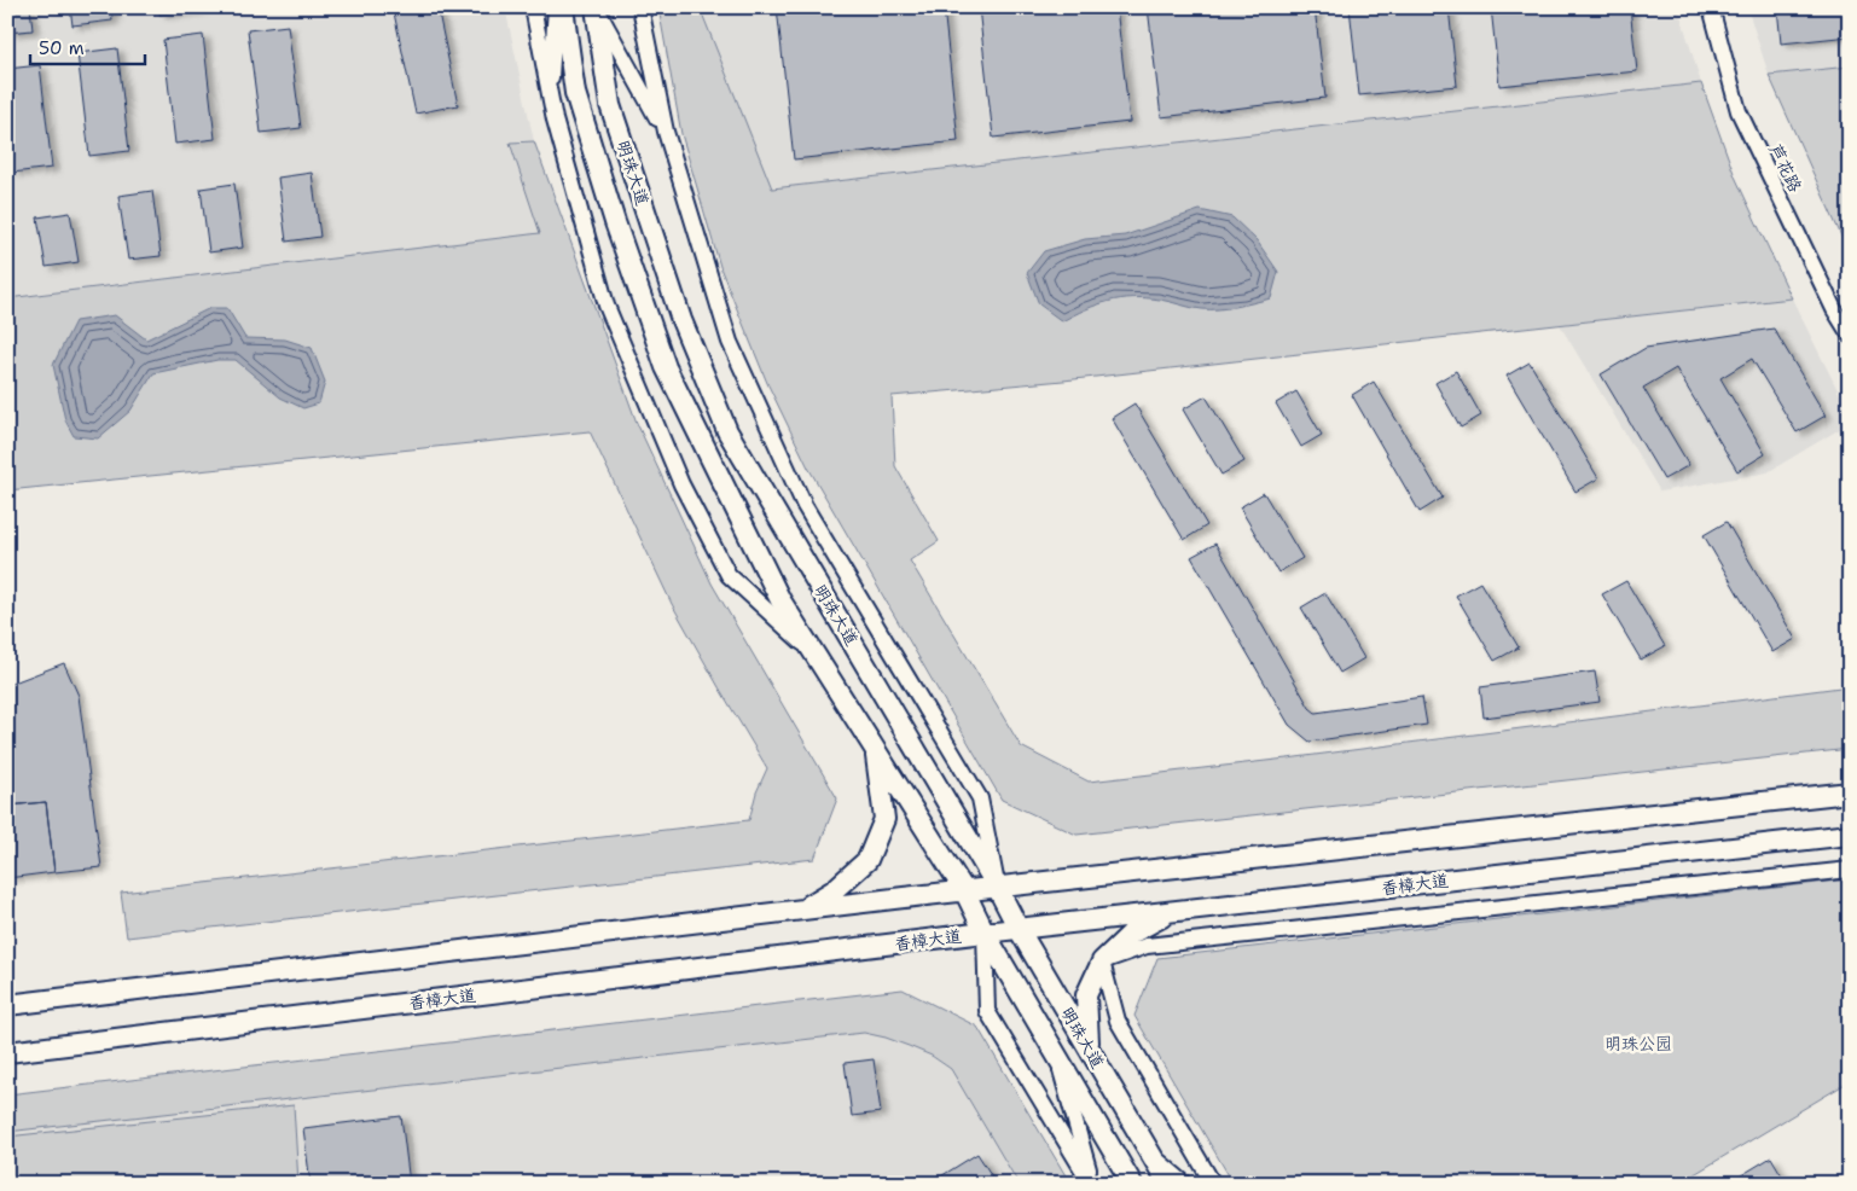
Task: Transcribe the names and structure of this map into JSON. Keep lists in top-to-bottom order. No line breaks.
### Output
{"streets":{"main road":["明珠大道","香樟大道"],"street":["芦花路"]},"crossings":[["明珠大道","香樟大道"]],"parks":["明珠公园"],"scale_bar":"50 m"}
